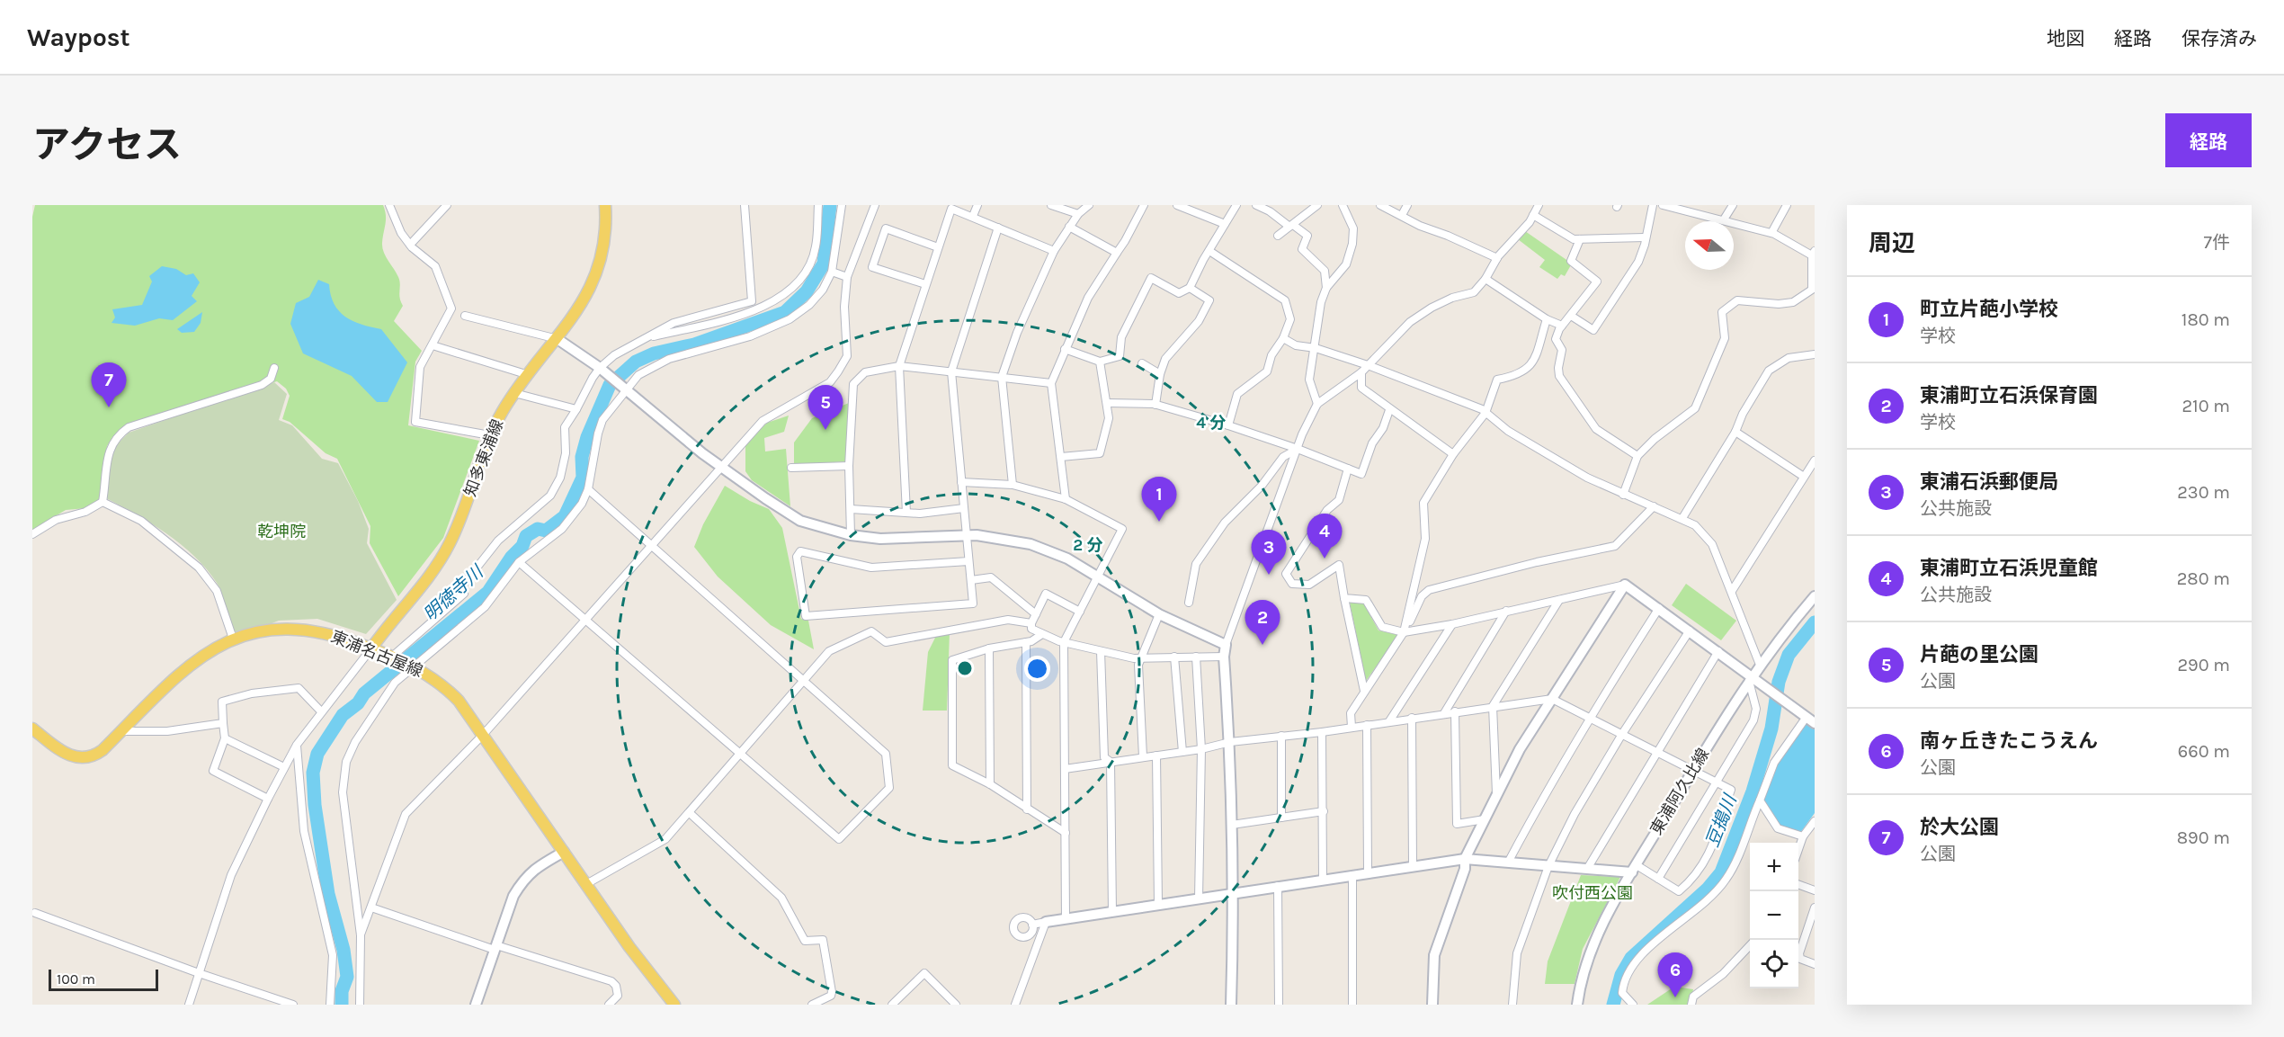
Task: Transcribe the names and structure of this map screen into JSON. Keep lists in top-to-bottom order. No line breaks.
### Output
{"streets":{"main road":["知多東浦線","東浦名古屋線"],"street":["東浦阿久比線"]},"crossings":[["知多東浦線","東浦名古屋線"]],"water":["明徳寺川","豆搗川"],"parks":["乾坤院","吹付西公園"],"scale_bar":"100 m","north":"left","page":{"header":"Waypost","nav":["地図","経路","保存済み"],"title":"アクセス","buttons":"経路","heading":["周辺","7件"],"list":[{"mark":"1","name":"町立片葩小学校","note":"学校","value":"180 m"},{"mark":"2","name":"東浦町立石浜保育園","note":"学校","value":"210 m"},{"mark":"3","name":"東浦石浜郵便局","note":"公共施設","value":"230 m"},{"mark":"4","name":"東浦町立石浜児童館","note":"公共施設","value":"280 m"},{"mark":"5","name":"片葩の里公園","note":"公園","value":"290 m"},{"mark":"6","name":"南ヶ丘きたこうえん","note":"公園","value":"660 m"},{"mark":"7","name":"於大公園","note":"公園","value":"890 m"}],"pins":["7","5","1","4","3","2","6"],"map_buttons":["+","−"],"scale":"100 m"},"rings":["4 分","2 分"]}
